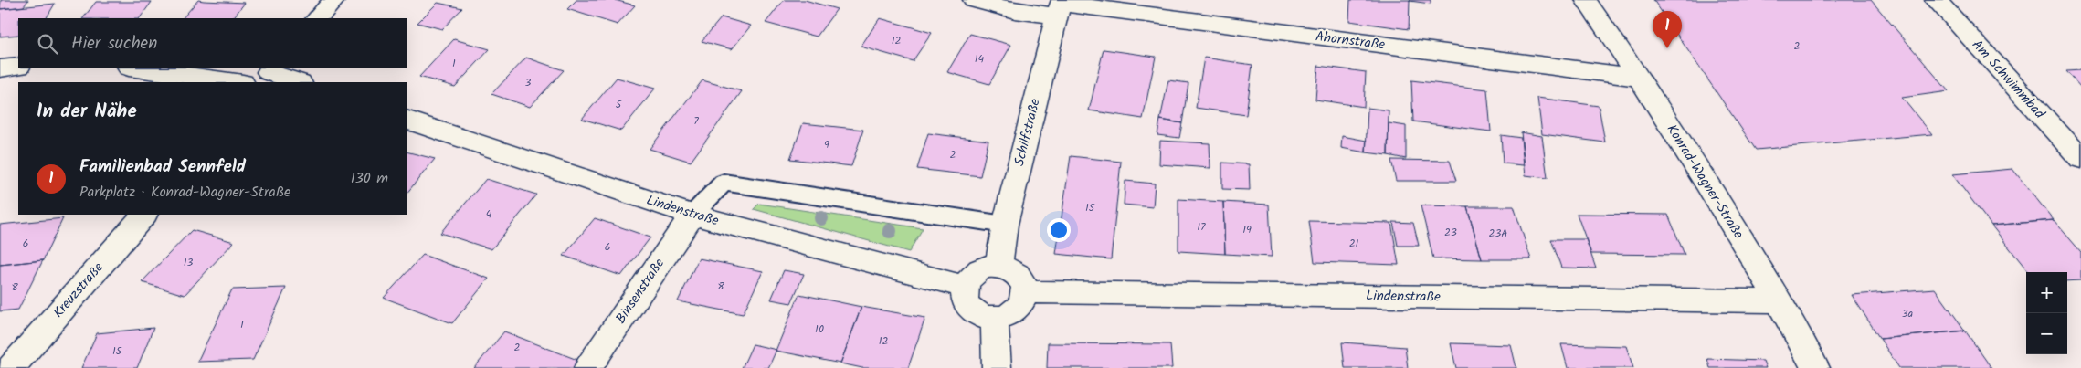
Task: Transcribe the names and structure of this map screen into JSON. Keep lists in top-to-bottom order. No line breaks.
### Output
{"streets":{"street":["Ahornstraße","Am Schwimmbad","Schilfstraße","Konrad-Wagner-Straße","Lindenstraße","Kreuzstraße","Binsenstraße"]},"crossings":[["Ahornstraße","Schilfstraße"],["Ahornstraße","Konrad-Wagner-Straße"],["Schilfstraße","Lindenstraße"],["Konrad-Wagner-Straße","Lindenstraße"],["Lindenstraße","Binsenstraße"]],"house_numbers":["12","2","14","1","3","5","7","9","2","15","4","17","19","23","23A","6","21","6","13","8","8","3a","1","10","12","2","15"],"page":{"pins":"1","search":"Hier suchen","heading":"In der Nähe","list":[{"mark":"1","name":"Familienbad Sennfeld","note":"Parkplatz · Konrad-Wagner-Straße","value":"130 m"}],"map_buttons":["+","−"]}}
